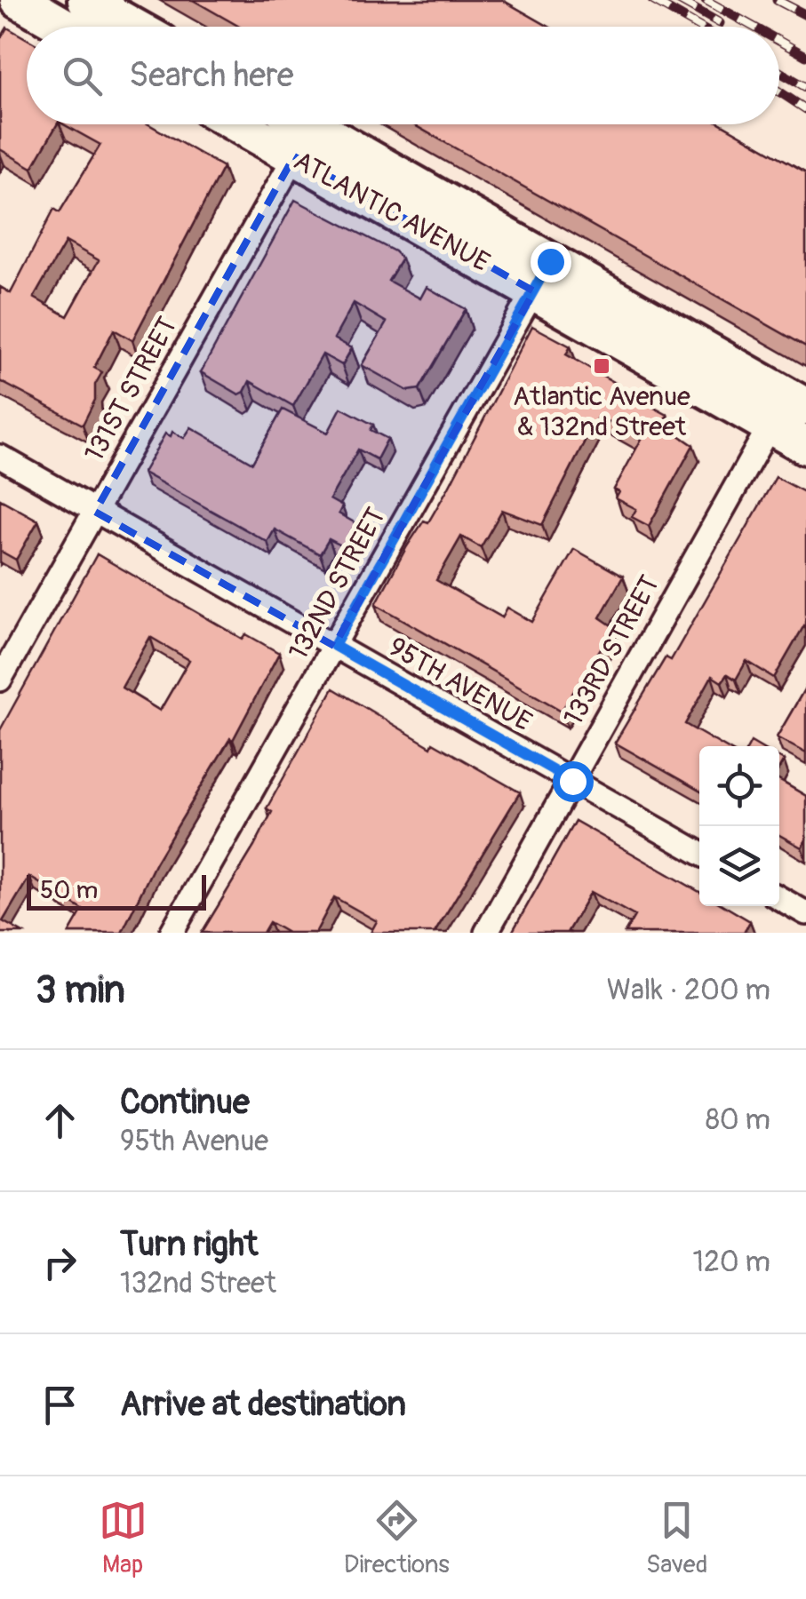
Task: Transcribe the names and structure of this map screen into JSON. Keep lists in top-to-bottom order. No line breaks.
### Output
{"streets":{"main road":["ATLANTIC AVENUE"],"street":["131ST STREET","132ND STREET","133RD STREET","95TH AVENUE"]},"crossings":[["ATLANTIC AVENUE","131ST STREET"],["ATLANTIC AVENUE","132ND STREET"],["ATLANTIC AVENUE","133RD STREET"],["131ST STREET","95TH AVENUE"],["132ND STREET","95TH AVENUE"],["133RD STREET","95TH AVENUE"]],"places":{"transit":["Atlantic Avenue & 132nd Street"]},"scale_bar":"50 m","page":{"search":"Search here","scale":"50 m","heading":["3 min","Walk · 200 m"],"list":[["Continue","95th Avenue","80 m"],["Turn right","132nd Street","120 m"],"Arrive at destination"],"nav":["Map","Directions","Saved"]}}
